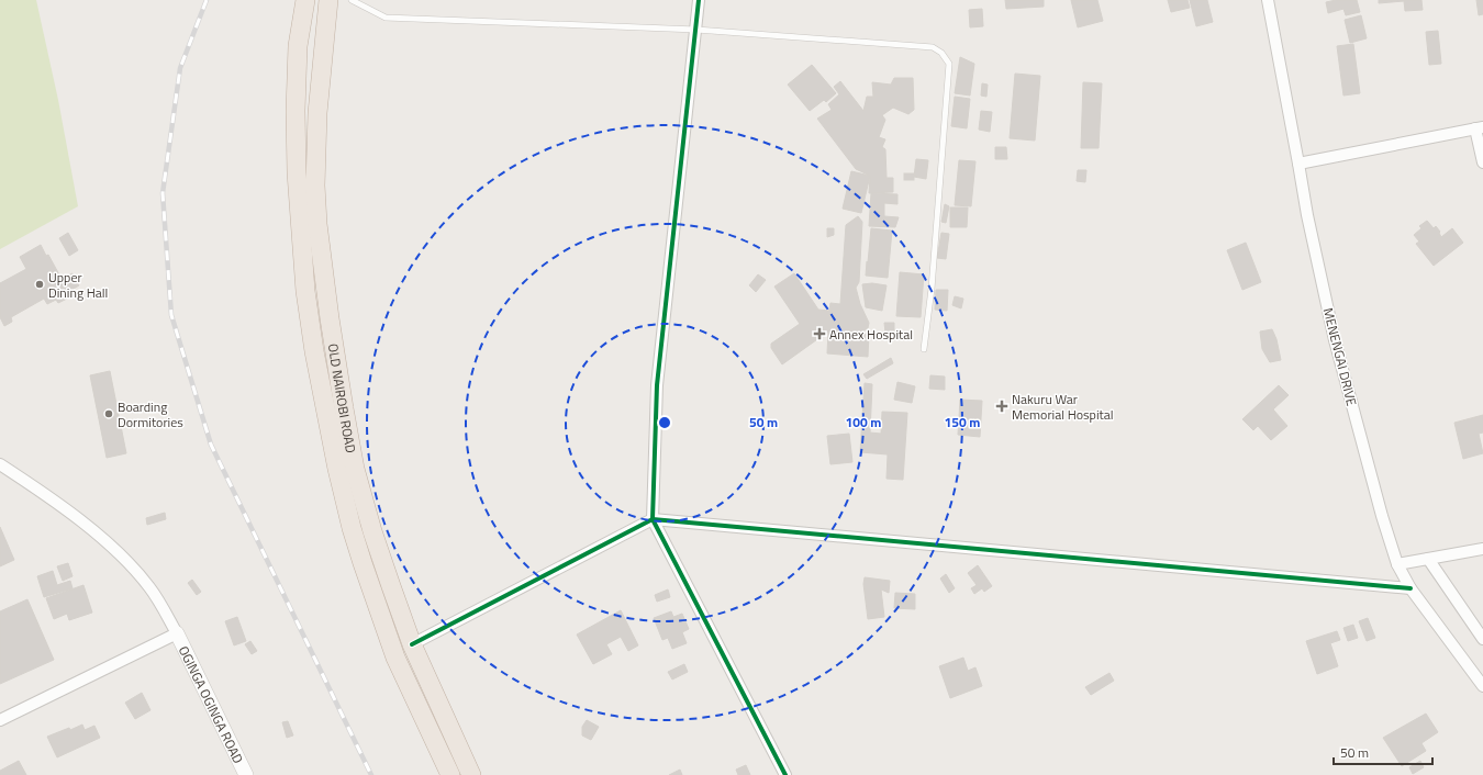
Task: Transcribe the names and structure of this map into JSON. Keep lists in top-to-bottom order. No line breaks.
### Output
{"streets":{"highway":["OLD NAIROBI ROAD"],"street":["MENENGAI DRIVE","OGINGA OGINGA ROAD"]},"places":{"other":["Upper Dining Hall","Boarding Dormitories"],"health":["Annex Hospital","Nakuru War Memorial Hospital"]},"scale_bar":"50 m","rings":["50 m","100 m","150 m"]}
